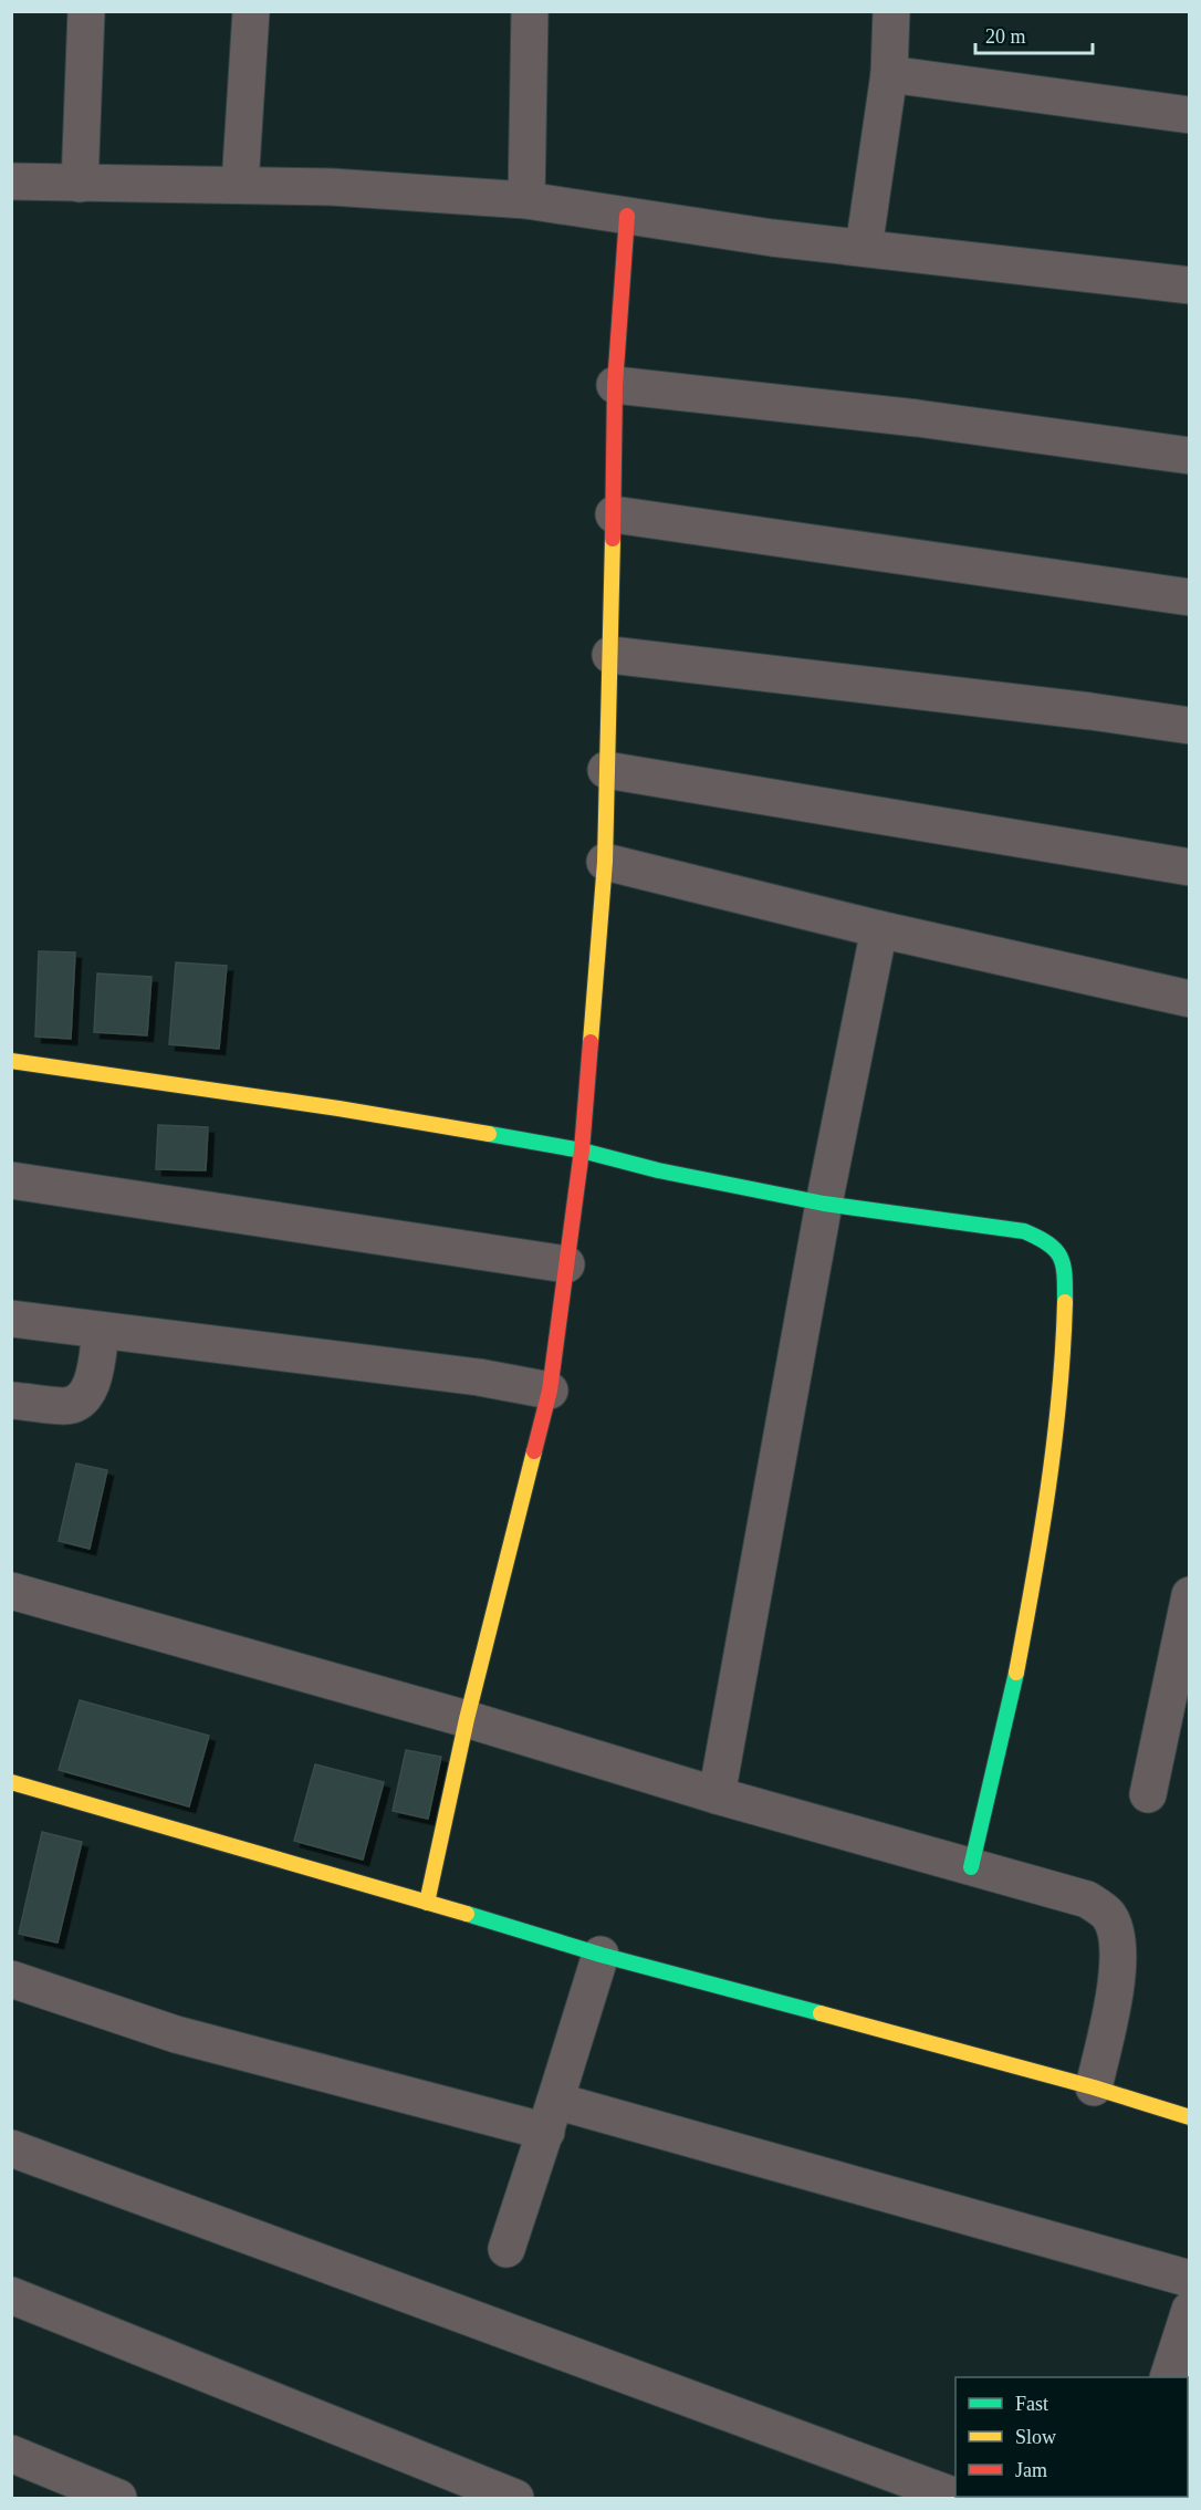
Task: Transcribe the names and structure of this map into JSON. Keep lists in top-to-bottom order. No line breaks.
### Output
{"legend":["Fast","Slow","Jam"],"scale_bar":"20 m"}
